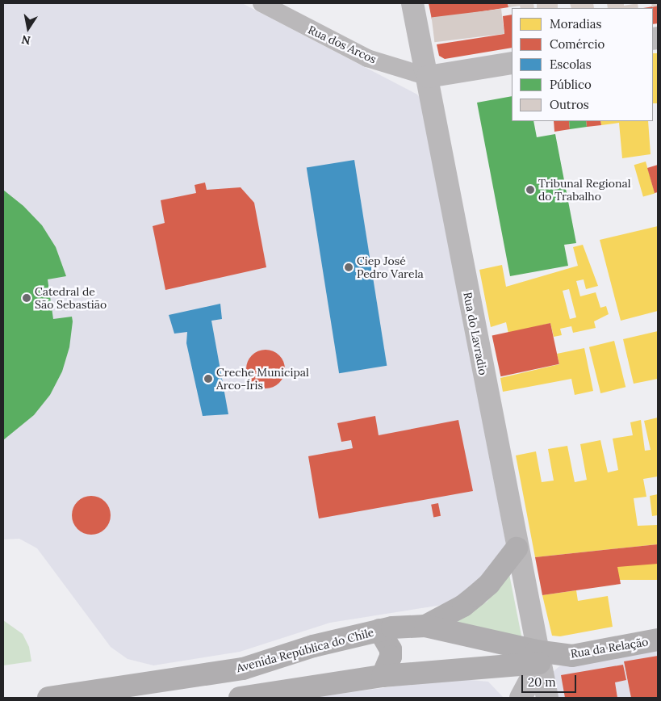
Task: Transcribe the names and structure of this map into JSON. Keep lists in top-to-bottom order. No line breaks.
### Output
{"streets":{"main road":["Rua da Relação","Avenida República do Chile"],"street":["Rua dos Arcos","Rua do Lavradio"]},"crossings":[["Rua dos Arcos","Rua do Lavradio"],["Rua do Lavradio","Rua da Relação"],["Rua do Lavradio","Avenida República do Chile"],["Rua da Relação","Avenida República do Chile"]],"places":["Tribunal Regional do Trabalho","Ciep José Pedro Varela","Catedral de São Sebastião","Creche Municipal Arco-Íris"],"legend":["Moradias","Comércio","Escolas","Público","Outros"],"scale_bar":"20 m","north":"bottom"}
